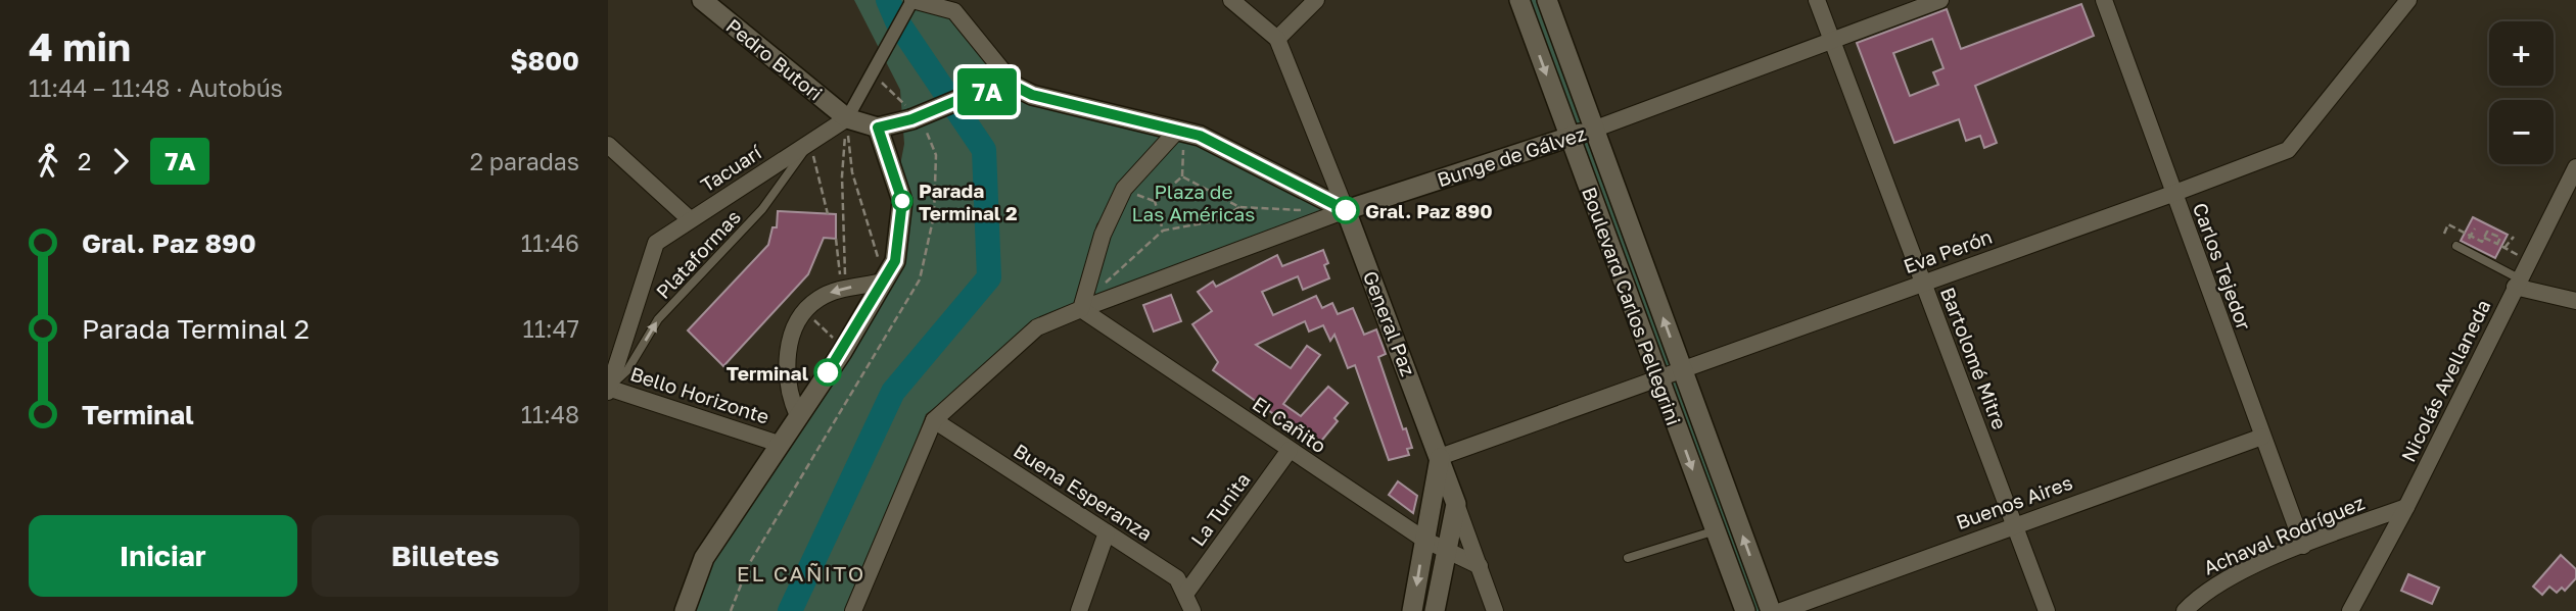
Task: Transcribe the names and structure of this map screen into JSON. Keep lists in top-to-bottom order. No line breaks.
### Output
{"streets":{"street":["Pedro Butori","Bunge de Gálvez","Tacuarí","Eva Perón","Carlos Tejedor","Boulevard Carlos Pellegrini","General Paz","Bartolomé Mitre","Nicolás Avellaneda","Bello Horizonte","El Cañito","Buena Esperanza","Buenos Aires","La Tunita","Achaval Rodríguez"],"lane":["Plataformas"]},"crossings":[["Pedro Butori","Tacuarí"],["Bunge de Gálvez","Boulevard Carlos Pellegrini"],["Bunge de Gálvez","General Paz"],["Bunge de Gálvez","Bartolomé Mitre"],["Bunge de Gálvez","El Cañito"],["Bunge de Gálvez","Buena Esperanza"],["Tacuarí","Plataformas"],["Tacuarí","Bello Horizonte"],["Eva Perón","Carlos Tejedor"],["Eva Perón","Boulevard Carlos Pellegrini"],["Eva Perón","General Paz"],["Eva Perón","Bartolomé Mitre"],["Plataformas","Bello Horizonte"],["Carlos Tejedor","Buenos Aires"],["Carlos Tejedor","Achaval Rodríguez"],["General Paz","El Cañito"],["Bartolomé Mitre","Buenos Aires"],["Nicolás Avellaneda","Achaval Rodríguez"],["El Cañito","La Tunita"],["Buena Esperanza","La Tunita"]],"one_way":["Plataformas"],"districts":["EL CAÑITO"],"parks":["Plaza de Las Américas"],"places":["Parada Terminal 2","Gral. Paz 890","Terminal"],"lines":["bus line 7A"],"page":{"heading":["4 min","11:44 – 11:48 · Autobús","$800"],"on_map":"7A","map_buttons":["+","−"],"legs":["2","7A","2 paradas"],"list":[{"name":"Gral. Paz 890","value":"11:46"},{"name":"Parada Terminal 2","value":"11:47"},{"name":"Terminal","value":"11:48"}],"buttons":["Iniciar","Billetes"]}}
